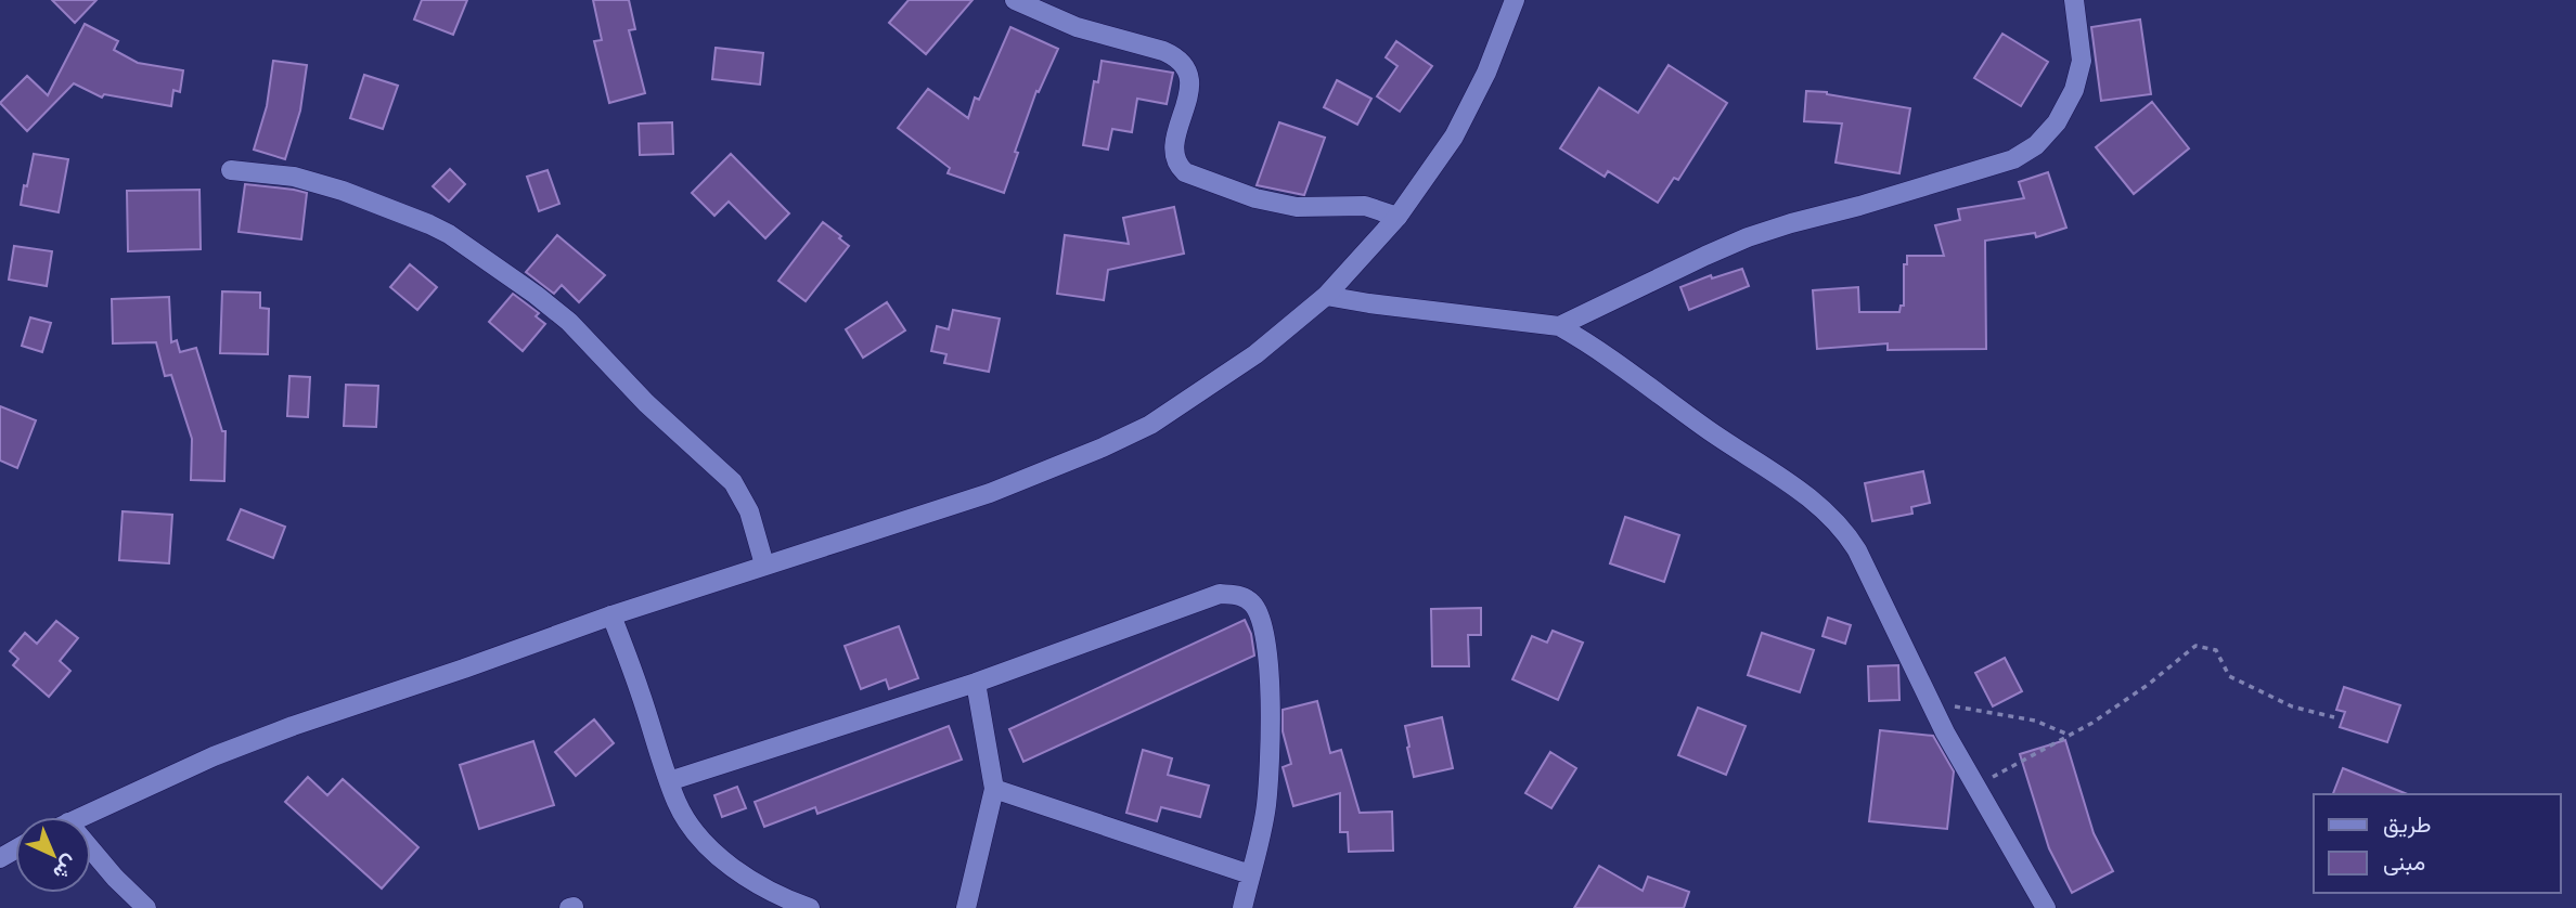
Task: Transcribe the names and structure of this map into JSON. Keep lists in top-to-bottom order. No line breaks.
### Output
{"legend":["طريق","مبنى"],"north":"bottom right"}
